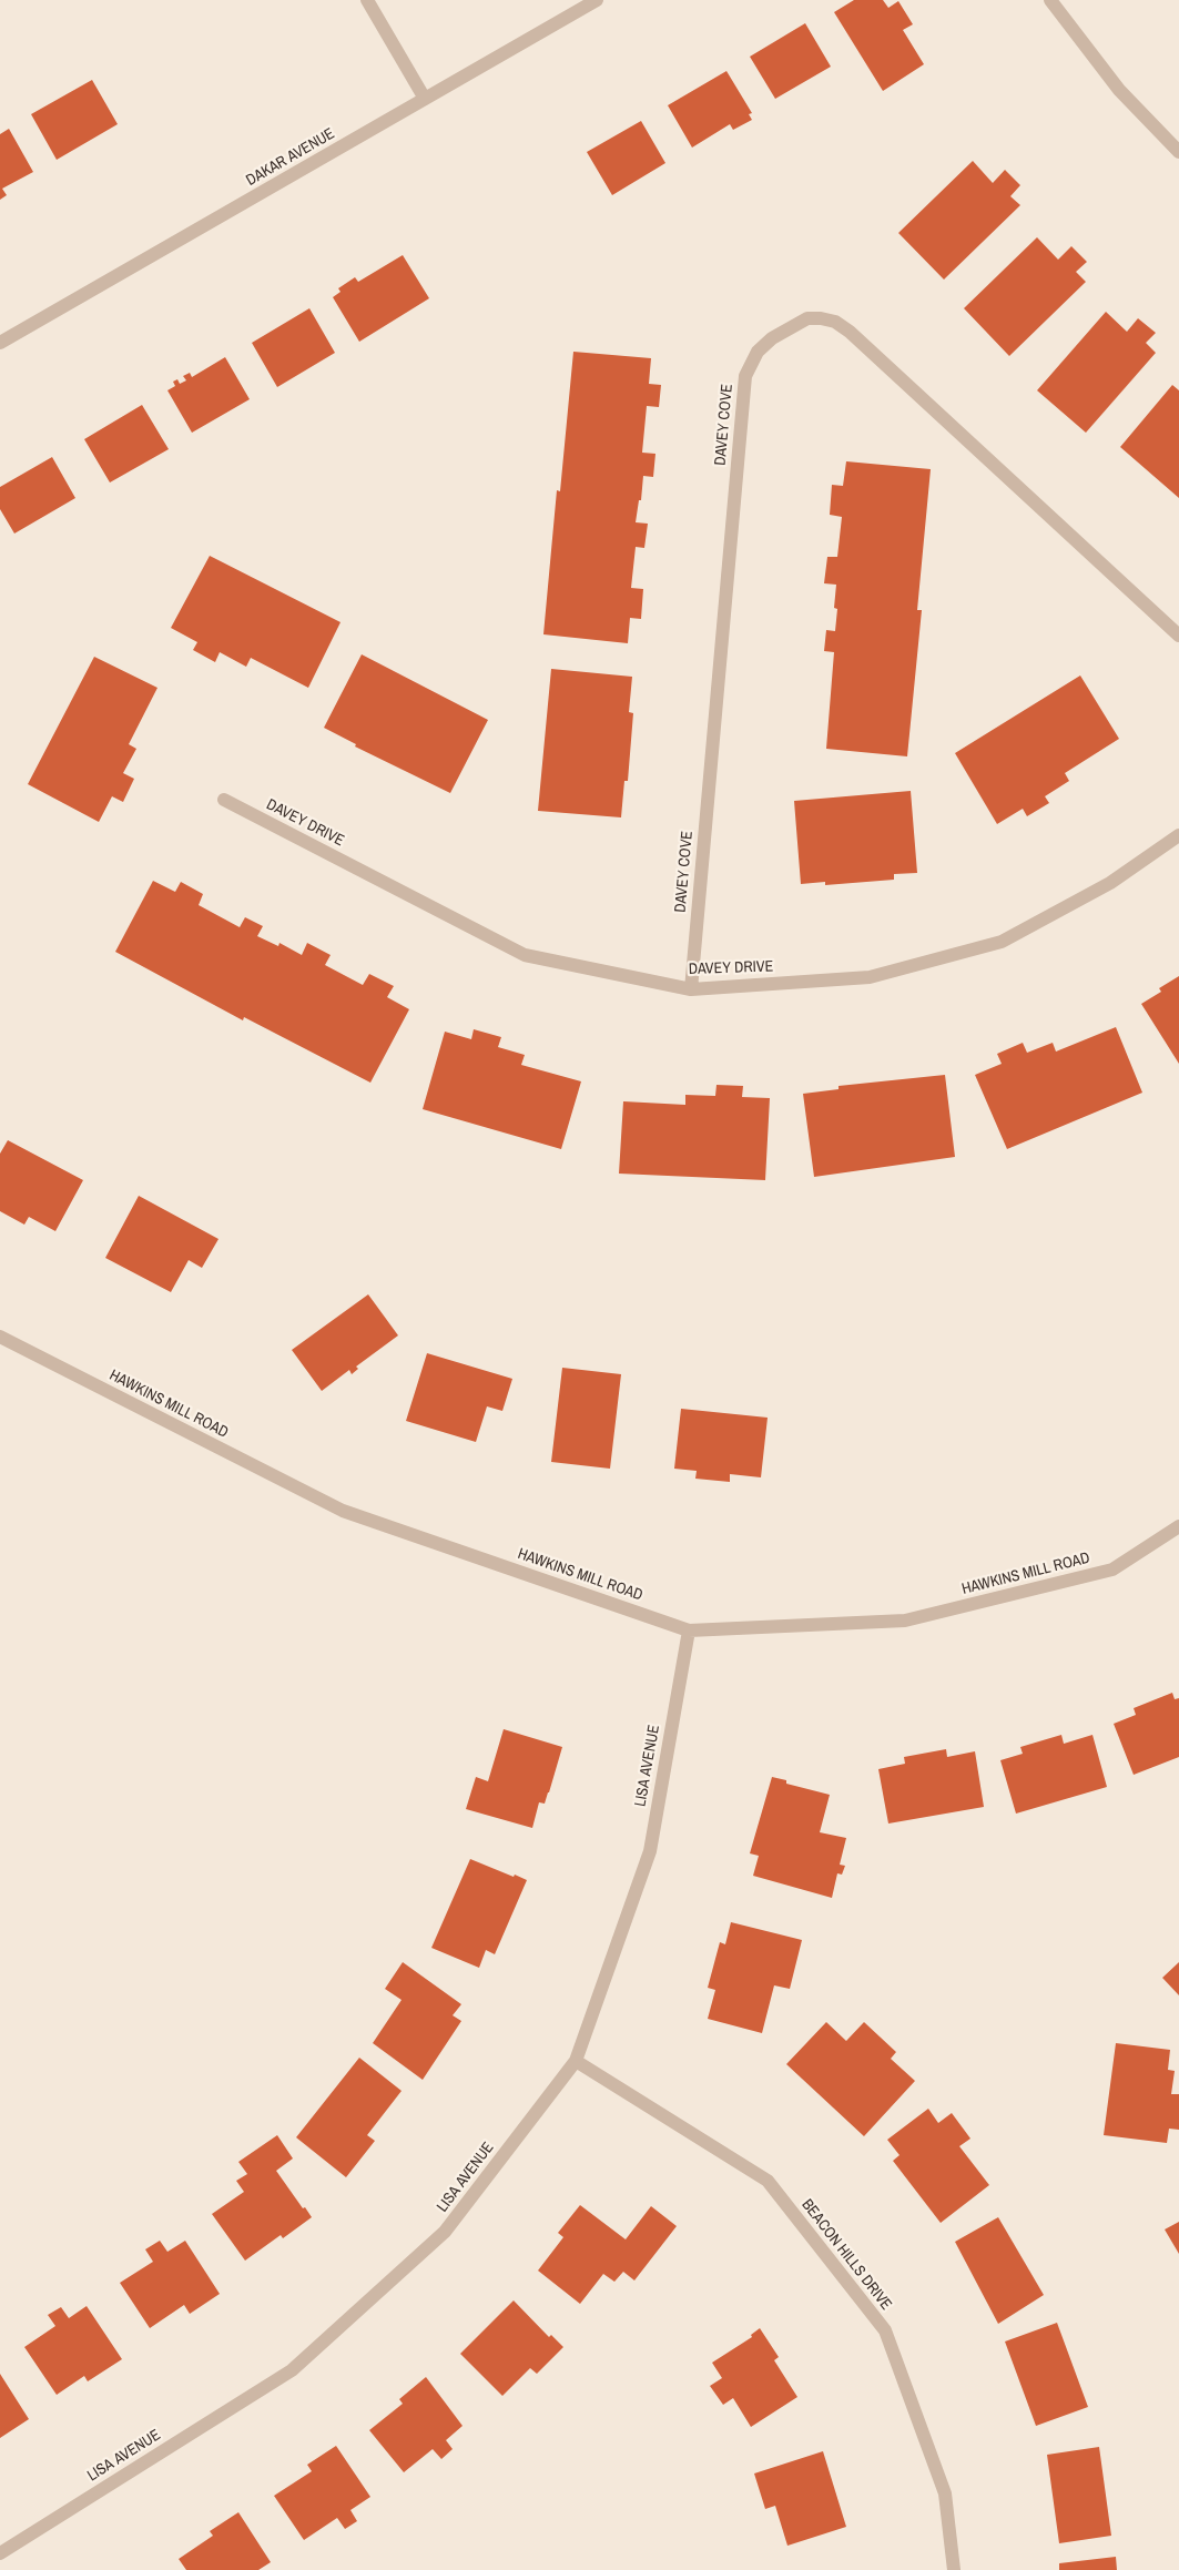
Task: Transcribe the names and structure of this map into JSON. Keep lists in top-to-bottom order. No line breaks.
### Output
{"streets":{"street":["DAKAR AVENUE","DAVEY COVE","DAVEY DRIVE","HAWKINS MILL ROAD","LISA AVENUE","BEACON HILLS DRIVE"]},"crossings":[["DAVEY COVE","DAVEY DRIVE"],["HAWKINS MILL ROAD","LISA AVENUE"],["LISA AVENUE","BEACON HILLS DRIVE"]]}
